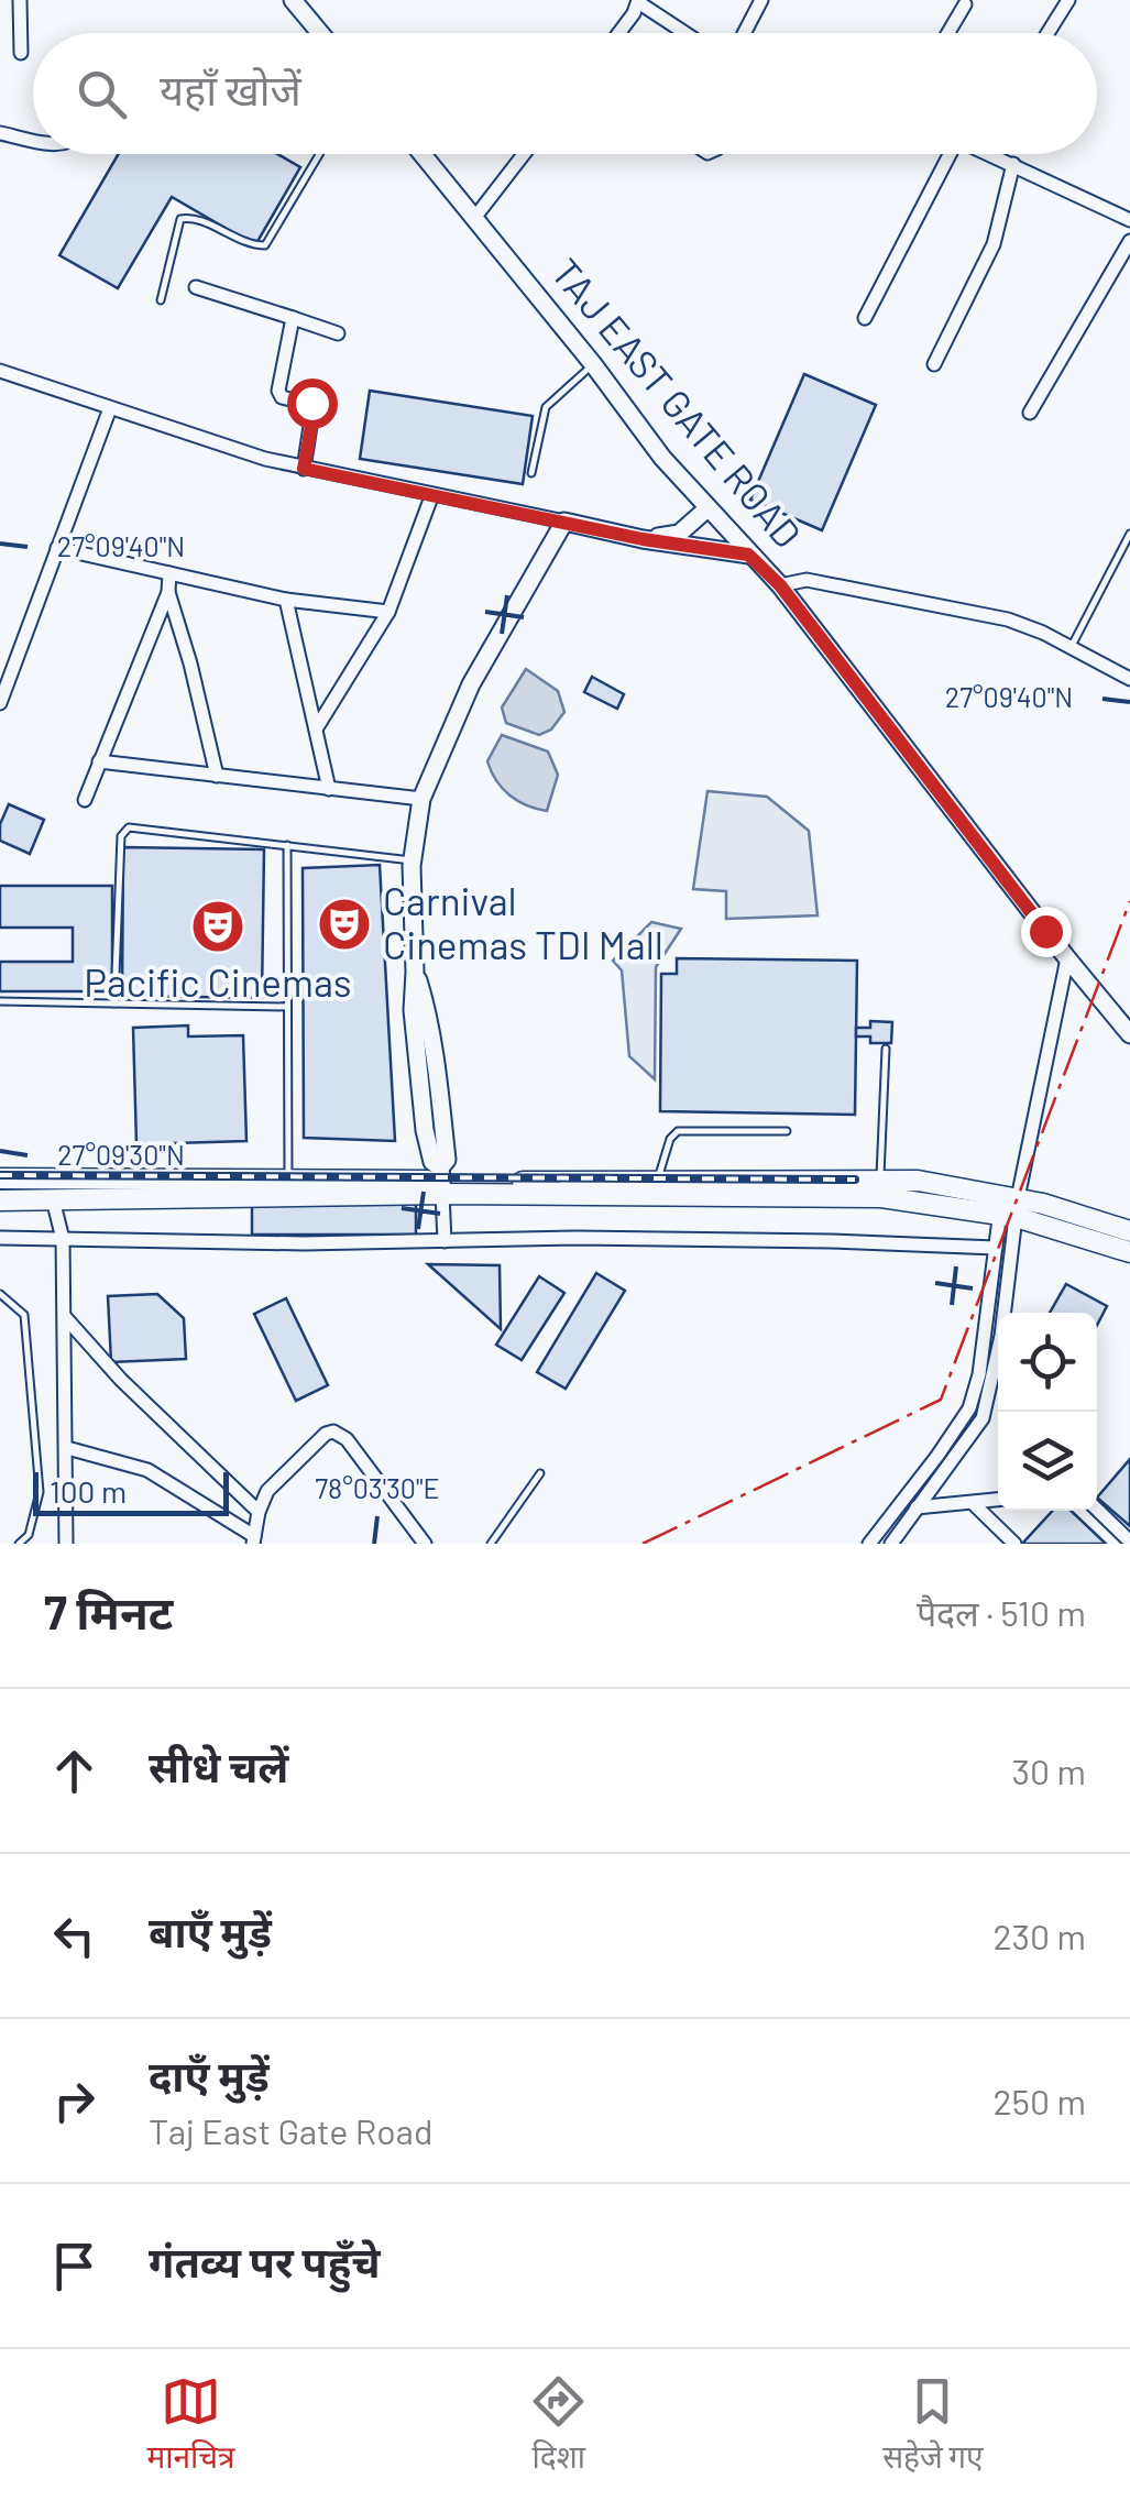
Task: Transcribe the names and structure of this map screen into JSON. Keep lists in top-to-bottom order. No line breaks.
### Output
{"streets":{"main road":["TAJ EAST GATE ROAD"]},"places":{"theatre":["Carnival Cinemas TDI Mall","Pacific Cinemas"]},"scale_bar":"100 m","page":{"search":"यहाँ खोजें","scale":"100 m","heading":["7 मिनट","पैदल · 510 m"],"list":[["सीधे चलें","30 m"],["बाएँ मुड़ें","230 m"],["दाएँ मुड़ें","Taj East Gate Road","250 m"],"गंतव्य पर पहुँचे"],"nav":["मानचित्र","दिशा","सहेजे गए"]},"coordinates":["27°09'40\"N","27°09'30\"N","78°03'30\"E"]}
